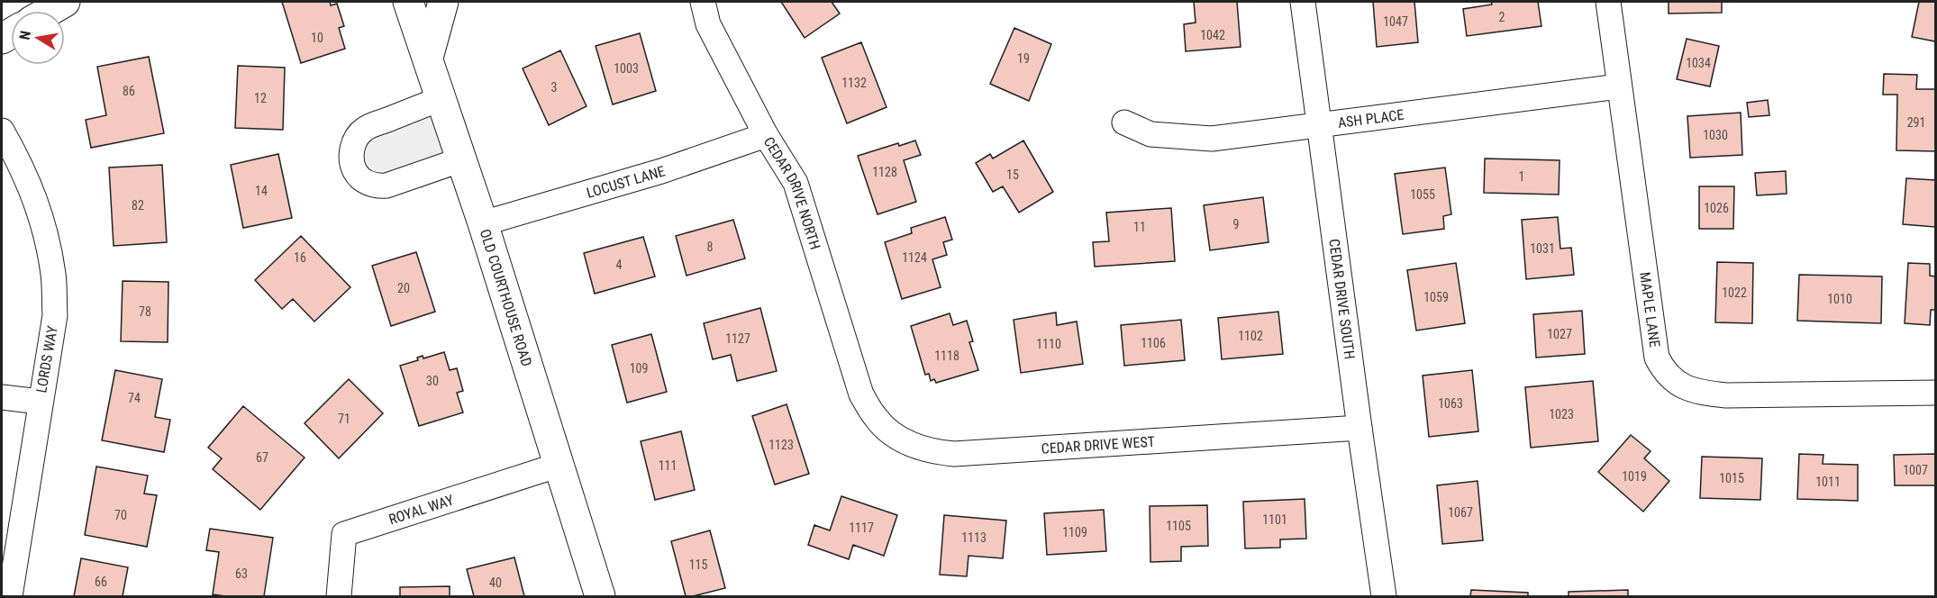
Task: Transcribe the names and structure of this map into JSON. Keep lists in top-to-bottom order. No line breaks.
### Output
{"streets":{"street":["ASH PLACE","LOCUST LANE","CEDAR DRIVE NORTH","OLD COURTHOUSE ROAD","CEDAR DRIVE SOUTH","MAPLE LANE","LORDS WAY","CEDAR DRIVE WEST","ROYAL WAY"]},"crossings":[["ASH PLACE","CEDAR DRIVE SOUTH"],["ASH PLACE","MAPLE LANE"],["LOCUST LANE","CEDAR DRIVE NORTH"],["LOCUST LANE","OLD COURTHOUSE ROAD"],["CEDAR DRIVE NORTH","CEDAR DRIVE WEST"],["OLD COURTHOUSE ROAD","ROYAL WAY"],["CEDAR DRIVE SOUTH","CEDAR DRIVE WEST"]],"house_numbers":["2","1047","1042","10","19","1034","1003","1132","3","86","12","291","1030","1128","15","1","14","1055","82","1026","9","11","8","1031","16","1124","4","20","1022","1059","1010","78","1027","1102","1127","1106","1110","1118","109","30","74","1063","1023","71","1123","67","111","1007","1019","1015","1011","1067","70","1101","1105","1117","1109","1113","115","63","66","40"],"north":"left"}
